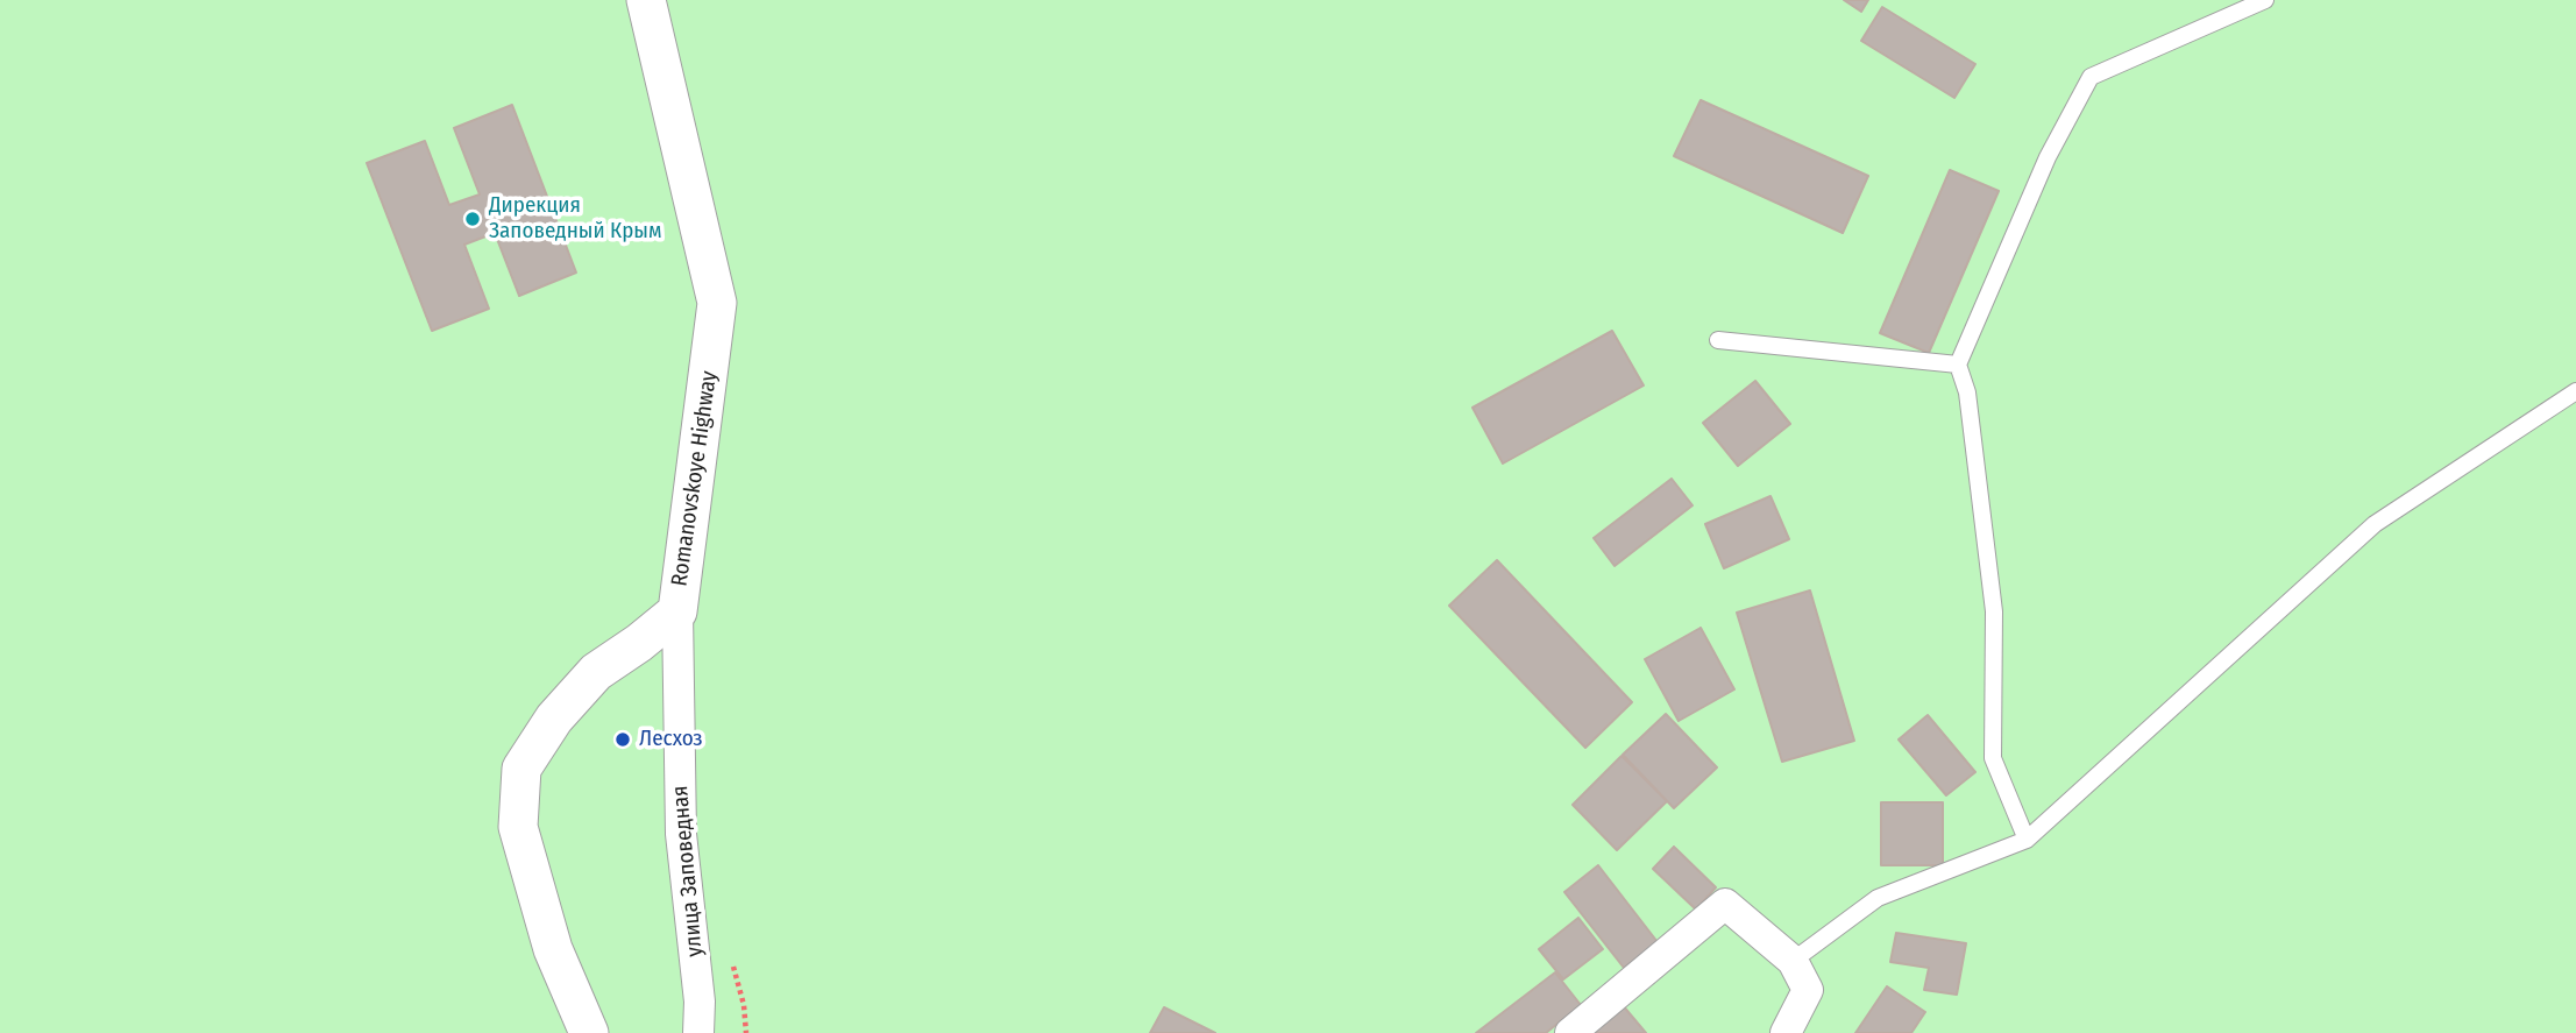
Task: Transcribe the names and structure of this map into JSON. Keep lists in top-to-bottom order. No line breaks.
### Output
{"streets":{"street":["Romanovskoye Highway","улица Заповедная"]},"crossings":[["Romanovskoye Highway","улица Заповедная"]],"places":["Дирекция Заповедный Крым","Лесхоз"]}
